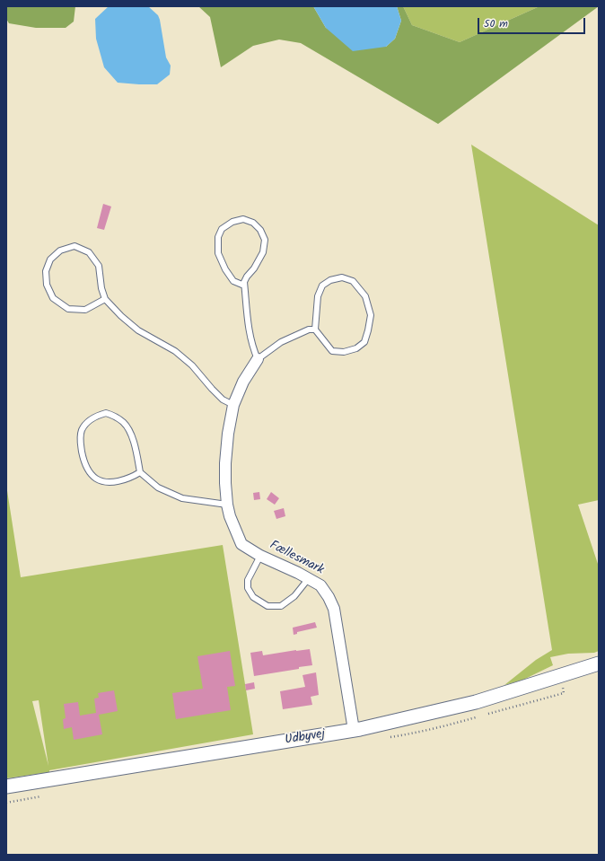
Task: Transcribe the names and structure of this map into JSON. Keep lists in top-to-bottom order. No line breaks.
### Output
{"streets":{"street":["Fællesmark","Udbyvej"]},"crossings":[["Fællesmark","Udbyvej"]],"scale_bar":"50 m"}
